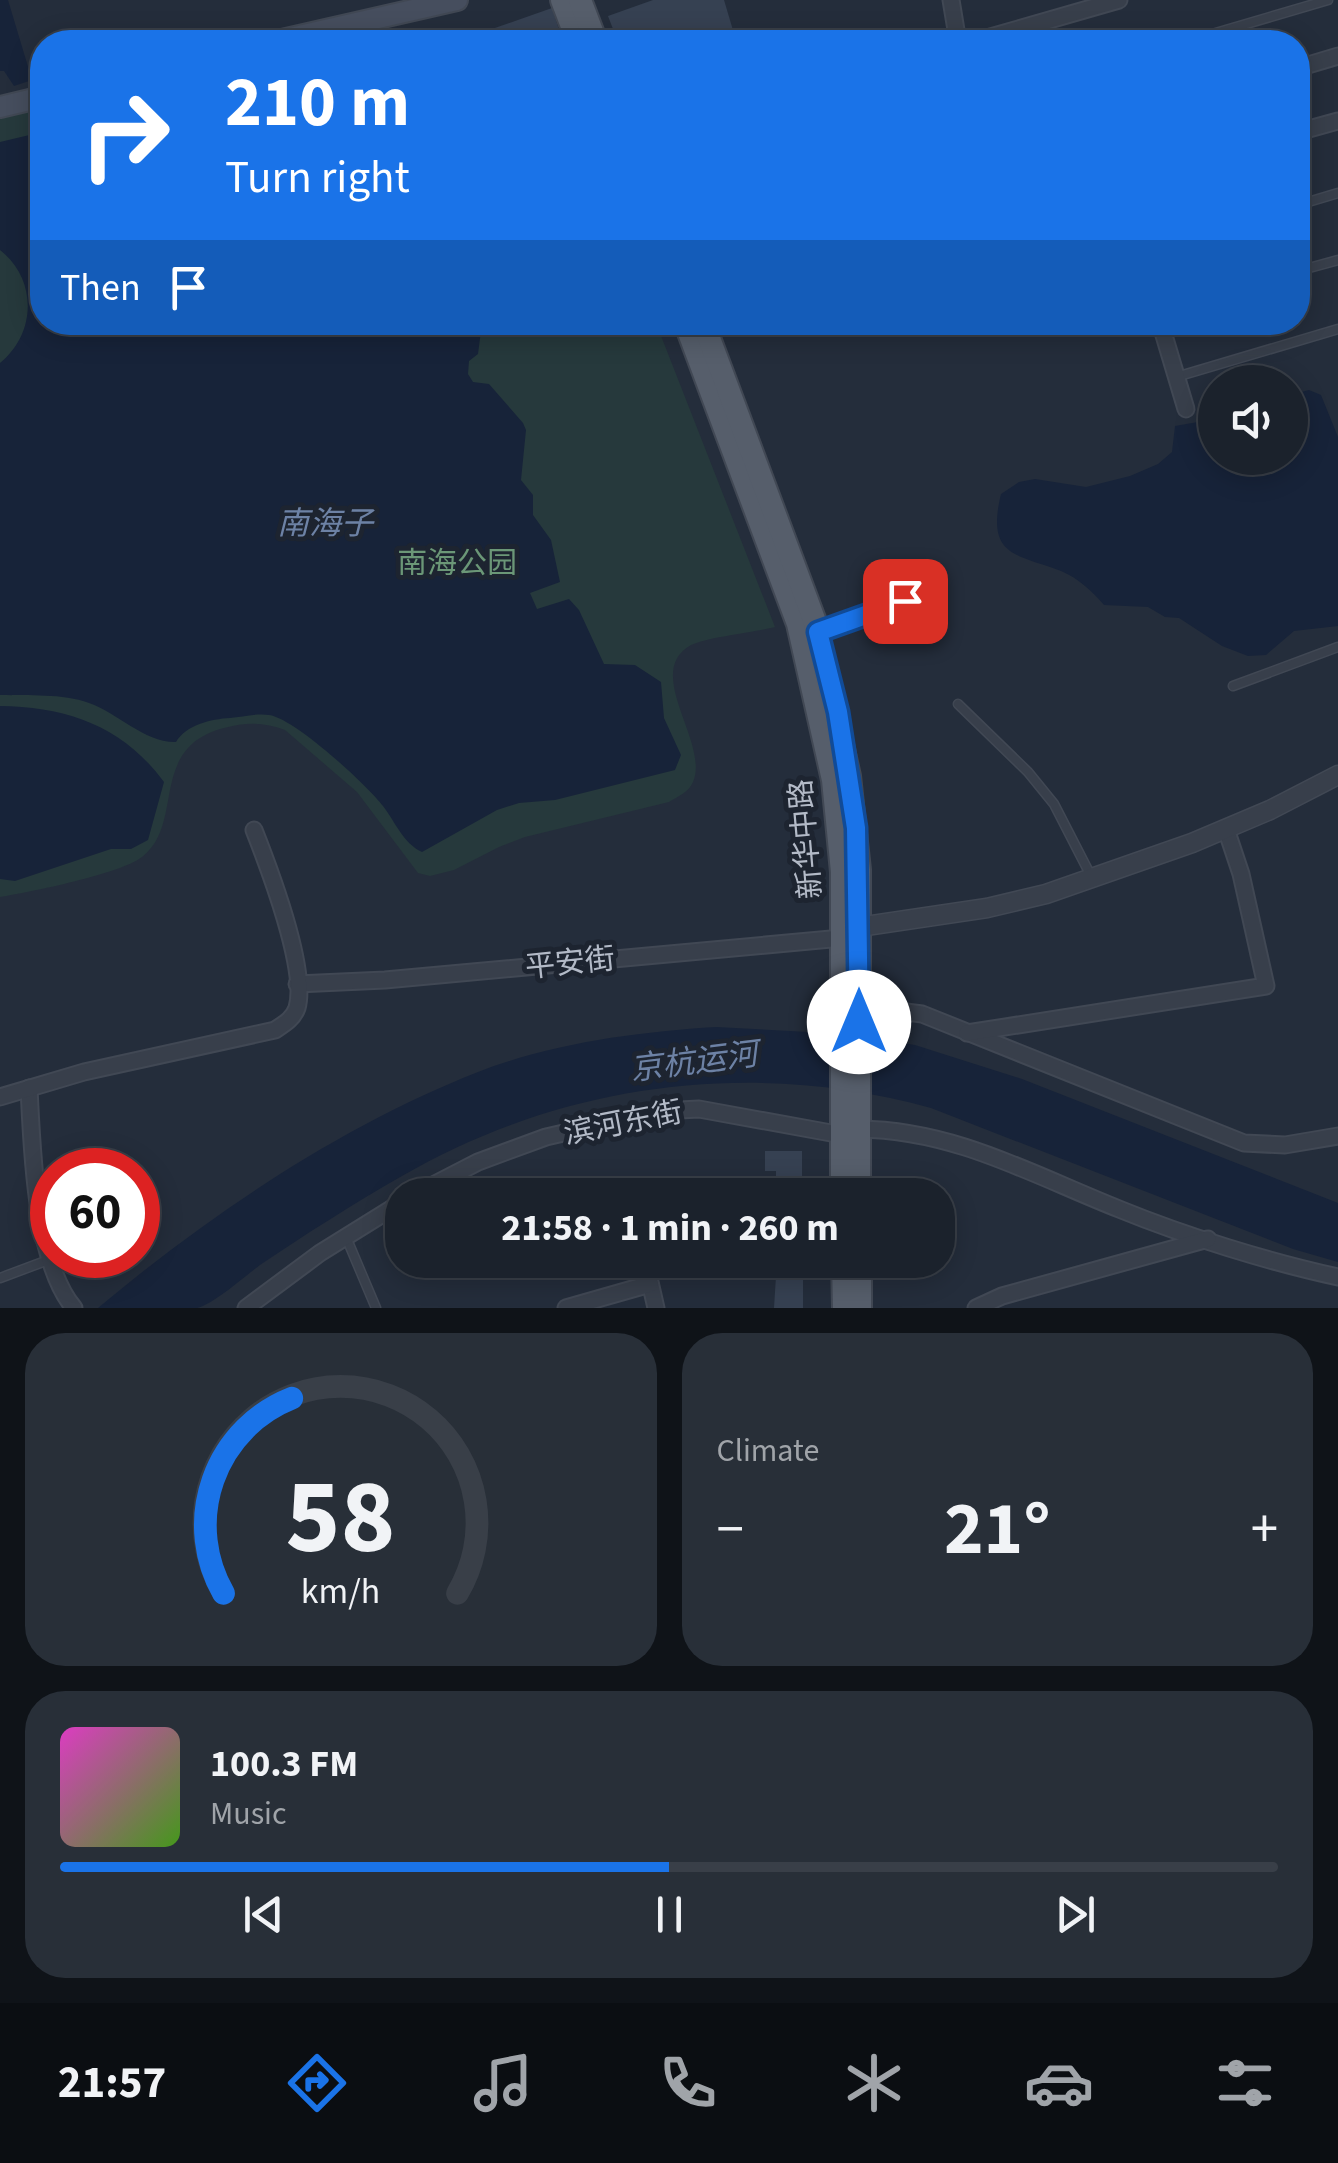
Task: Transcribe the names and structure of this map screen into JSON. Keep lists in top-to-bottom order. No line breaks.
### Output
{"streets":{"main road":["新华中路"],"street":["平安街","滨河东街"]},"crossings":[["新华中路","平安街"],["新华中路","滨河东街"]],"water":["南海子","京杭运河"],"parks":["南海公园"],"page":{"turn":["210 m","Turn right"],"then":"Then","limit":"60","trip":"21:58 · 1 min · 260 m","tile":"Climate","heat":["−","21°","+"],"song":["100.3 FM","Music"],"tabs":"21:57","gauge":["58","km/h"]}}
